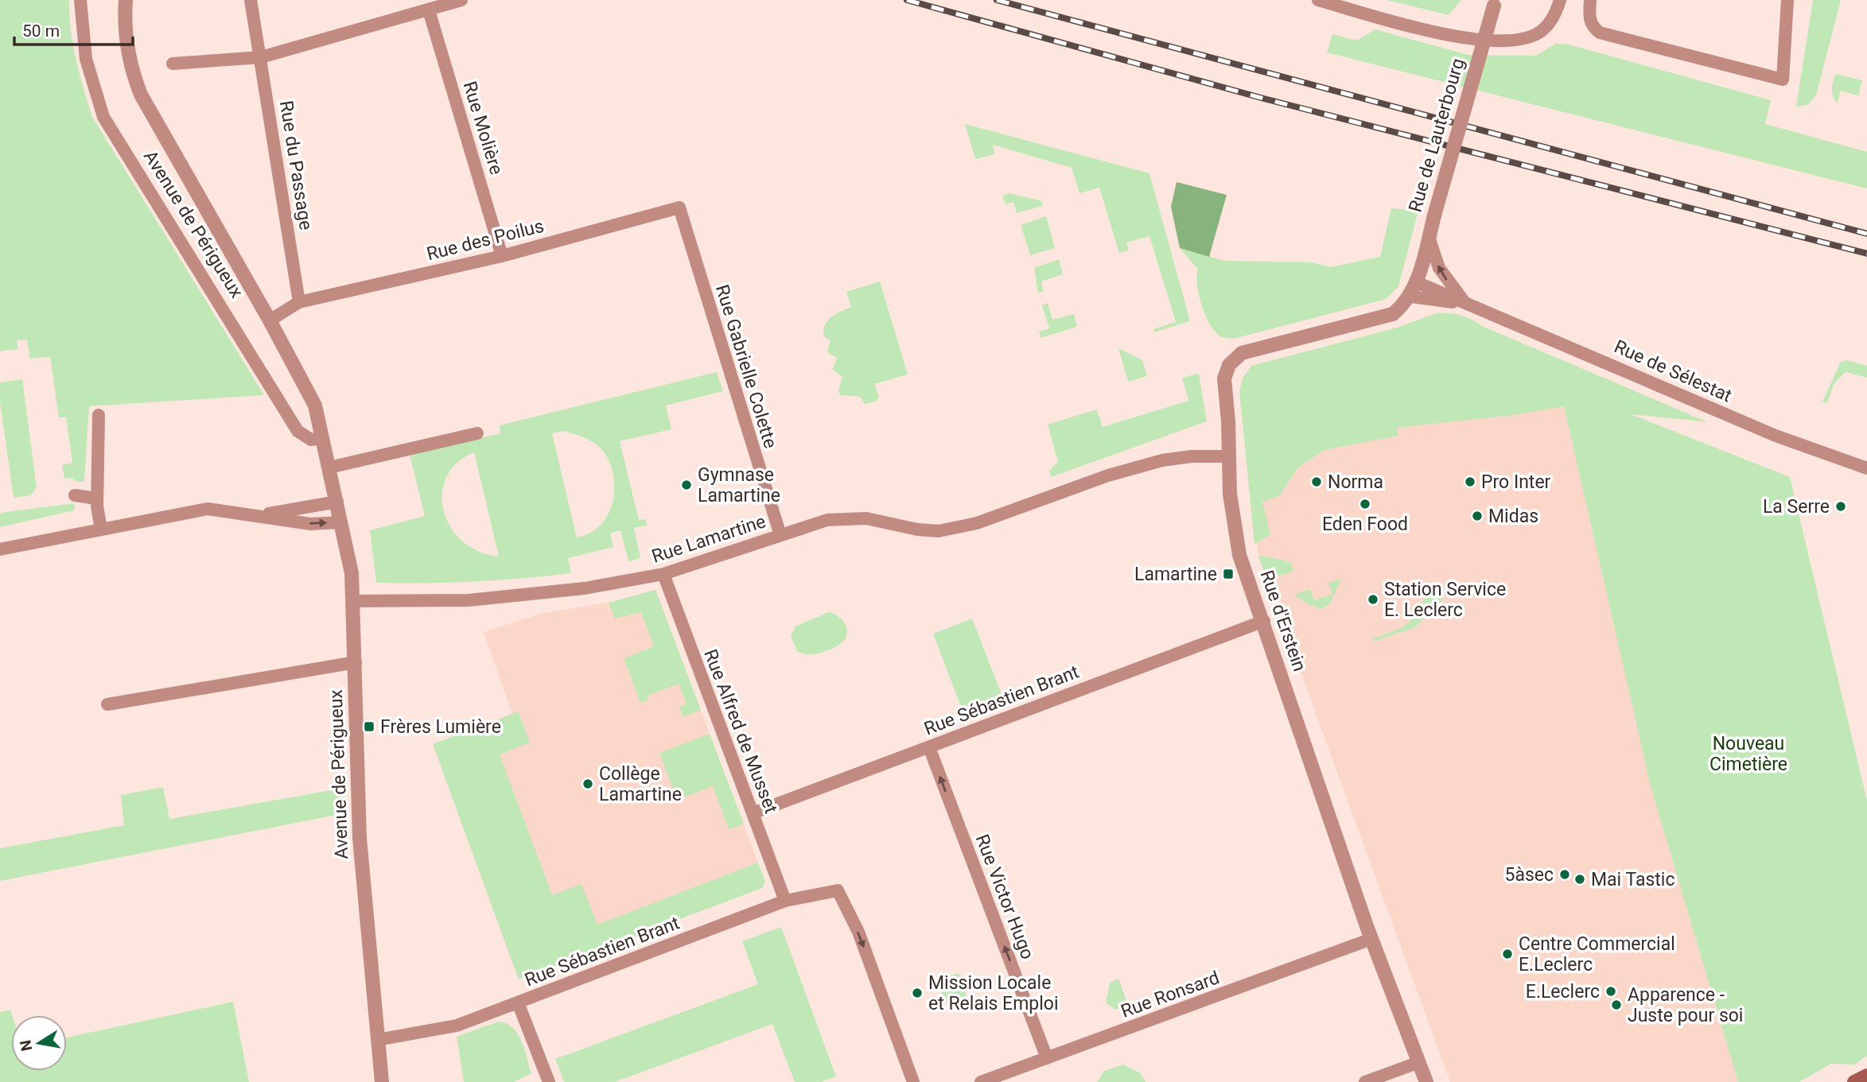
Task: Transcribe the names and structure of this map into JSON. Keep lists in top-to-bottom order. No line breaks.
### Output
{"streets":{"street":["Rue Molière","Rue de Lauterbourg","Rue du Passage","Avenue de Périgueux","Rue des Poilus","Rue Gabrielle Colette","Rue de Sélestat","Rue Lamartine","Rue d'Erstein","Rue Sébastien Brant","Rue Alfred de Musset","Rue Victor Hugo","Rue Ronsard"]},"crossings":[["Rue Molière","Rue des Poilus"],["Rue de Lauterbourg","Rue de Sélestat"],["Rue de Lauterbourg","Rue d'Erstein"],["Rue du Passage","Rue des Poilus"],["Avenue de Périgueux","Rue Lamartine"],["Avenue de Périgueux","Rue Sébastien Brant"],["Rue des Poilus","Rue Gabrielle Colette"],["Rue Gabrielle Colette","Rue Lamartine"],["Rue de Sélestat","Rue d'Erstein"],["Rue Lamartine","Rue d'Erstein"],["Rue Lamartine","Rue Alfred de Musset"],["Rue d'Erstein","Rue Sébastien Brant"],["Rue d'Erstein","Rue Ronsard"],["Rue Sébastien Brant","Rue Alfred de Musset"],["Rue Sébastien Brant","Rue Victor Hugo"],["Rue Victor Hugo","Rue Ronsard"]],"one_way":["Rue Victor Hugo"],"parks":["Nouveau Cimetière"],"places":{"other":["Norma","Pro Inter","Gymnase Lamartine","Eden Food","La Serre","Midas","Station Service E. Leclerc","Collège Lamartine","5àsec","Mai Tastic","Centre Commercial E.Leclerc","E.Leclerc","Mission Locale et Relais Emploi","Apparence - Juste pour soi"],"transit":["Lamartine","Frères Lumière"]},"scale_bar":"50 m","north":"left"}
